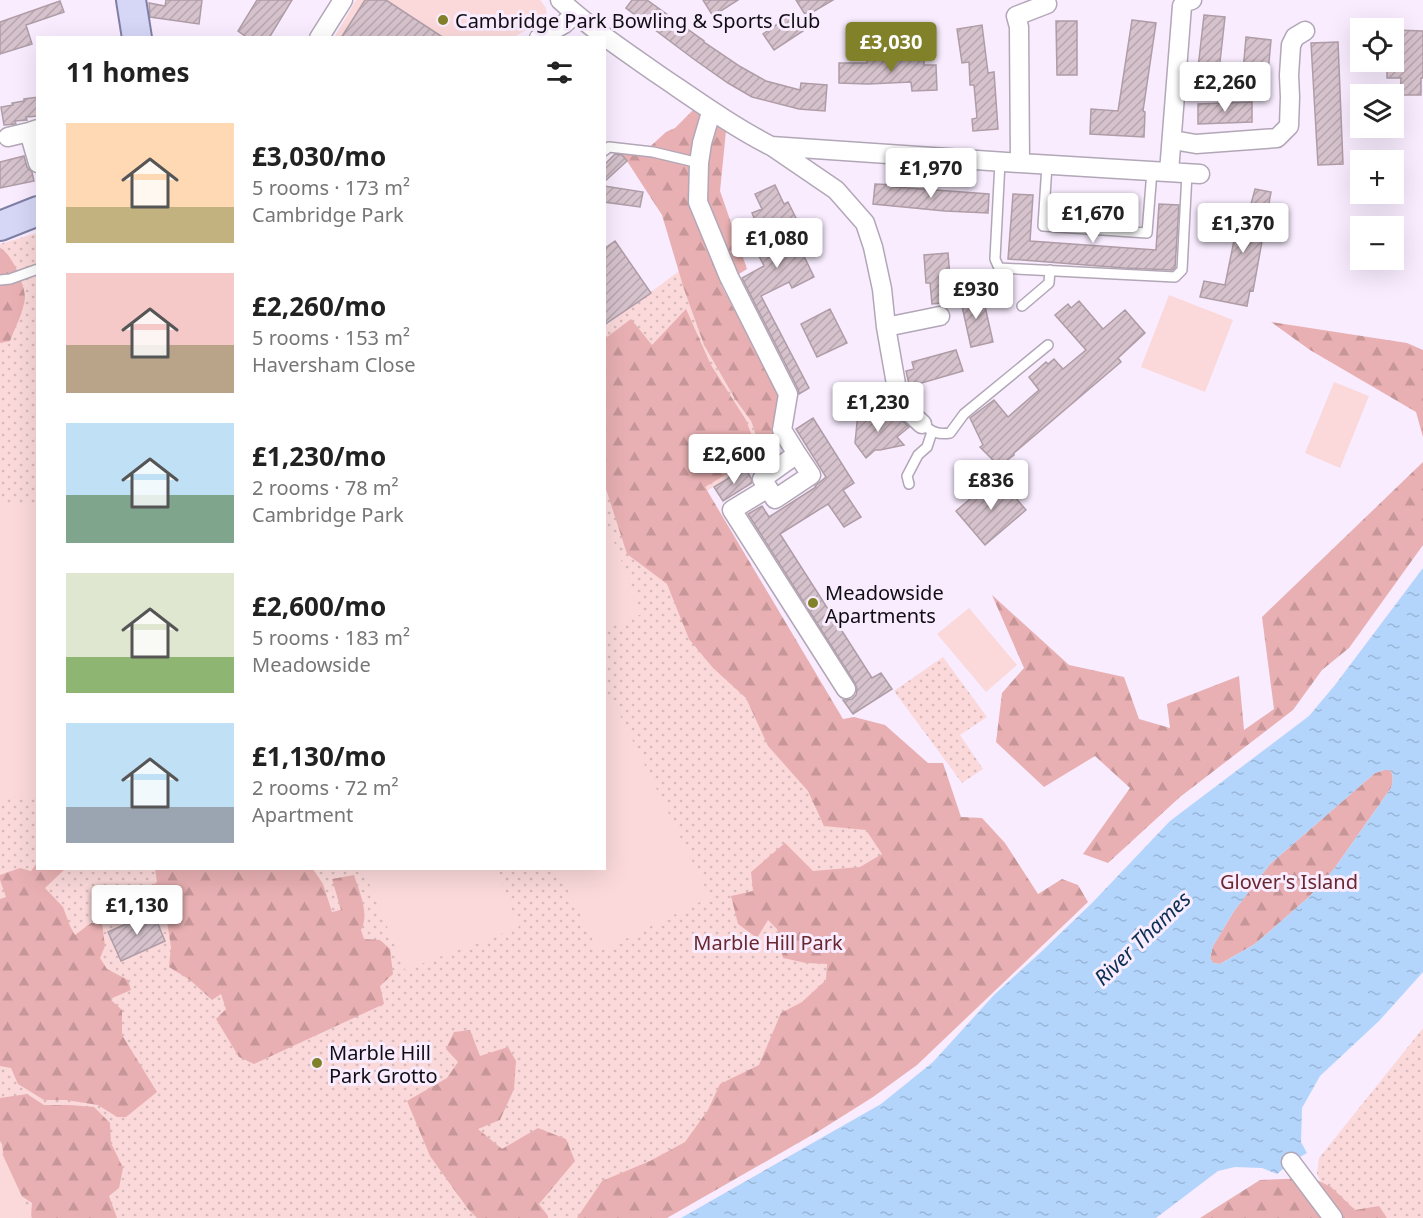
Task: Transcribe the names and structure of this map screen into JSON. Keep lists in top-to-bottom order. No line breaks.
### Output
{"water":["River Thames"],"parks":["Glover's Island","Marble Hill Park"],"places":["Cambridge Park Bowling & Sports Club","Meadowside Apartments","Marble Hill Park Grotto"],"page":{"map_buttons":["+","−"],"price":["£3,030","£2,260","£1,970","£1,670","£1,370","£1,080","£930","£1,230","£2,600","£836","£1,130"],"heading":"11 homes","list":[{"name":"£3,030/mo","note":"5 rooms · 173 m² · Cambridge Park"},{"name":"£2,260/mo","note":"5 rooms · 153 m² · Haversham Close"},{"name":"£1,230/mo","note":"2 rooms · 78 m² · Cambridge Park"},{"name":"£2,600/mo","note":"5 rooms · 183 m² · Meadowside"},{"name":"£1,130/mo","note":"2 rooms · 72 m² · Apartment"}]}}
